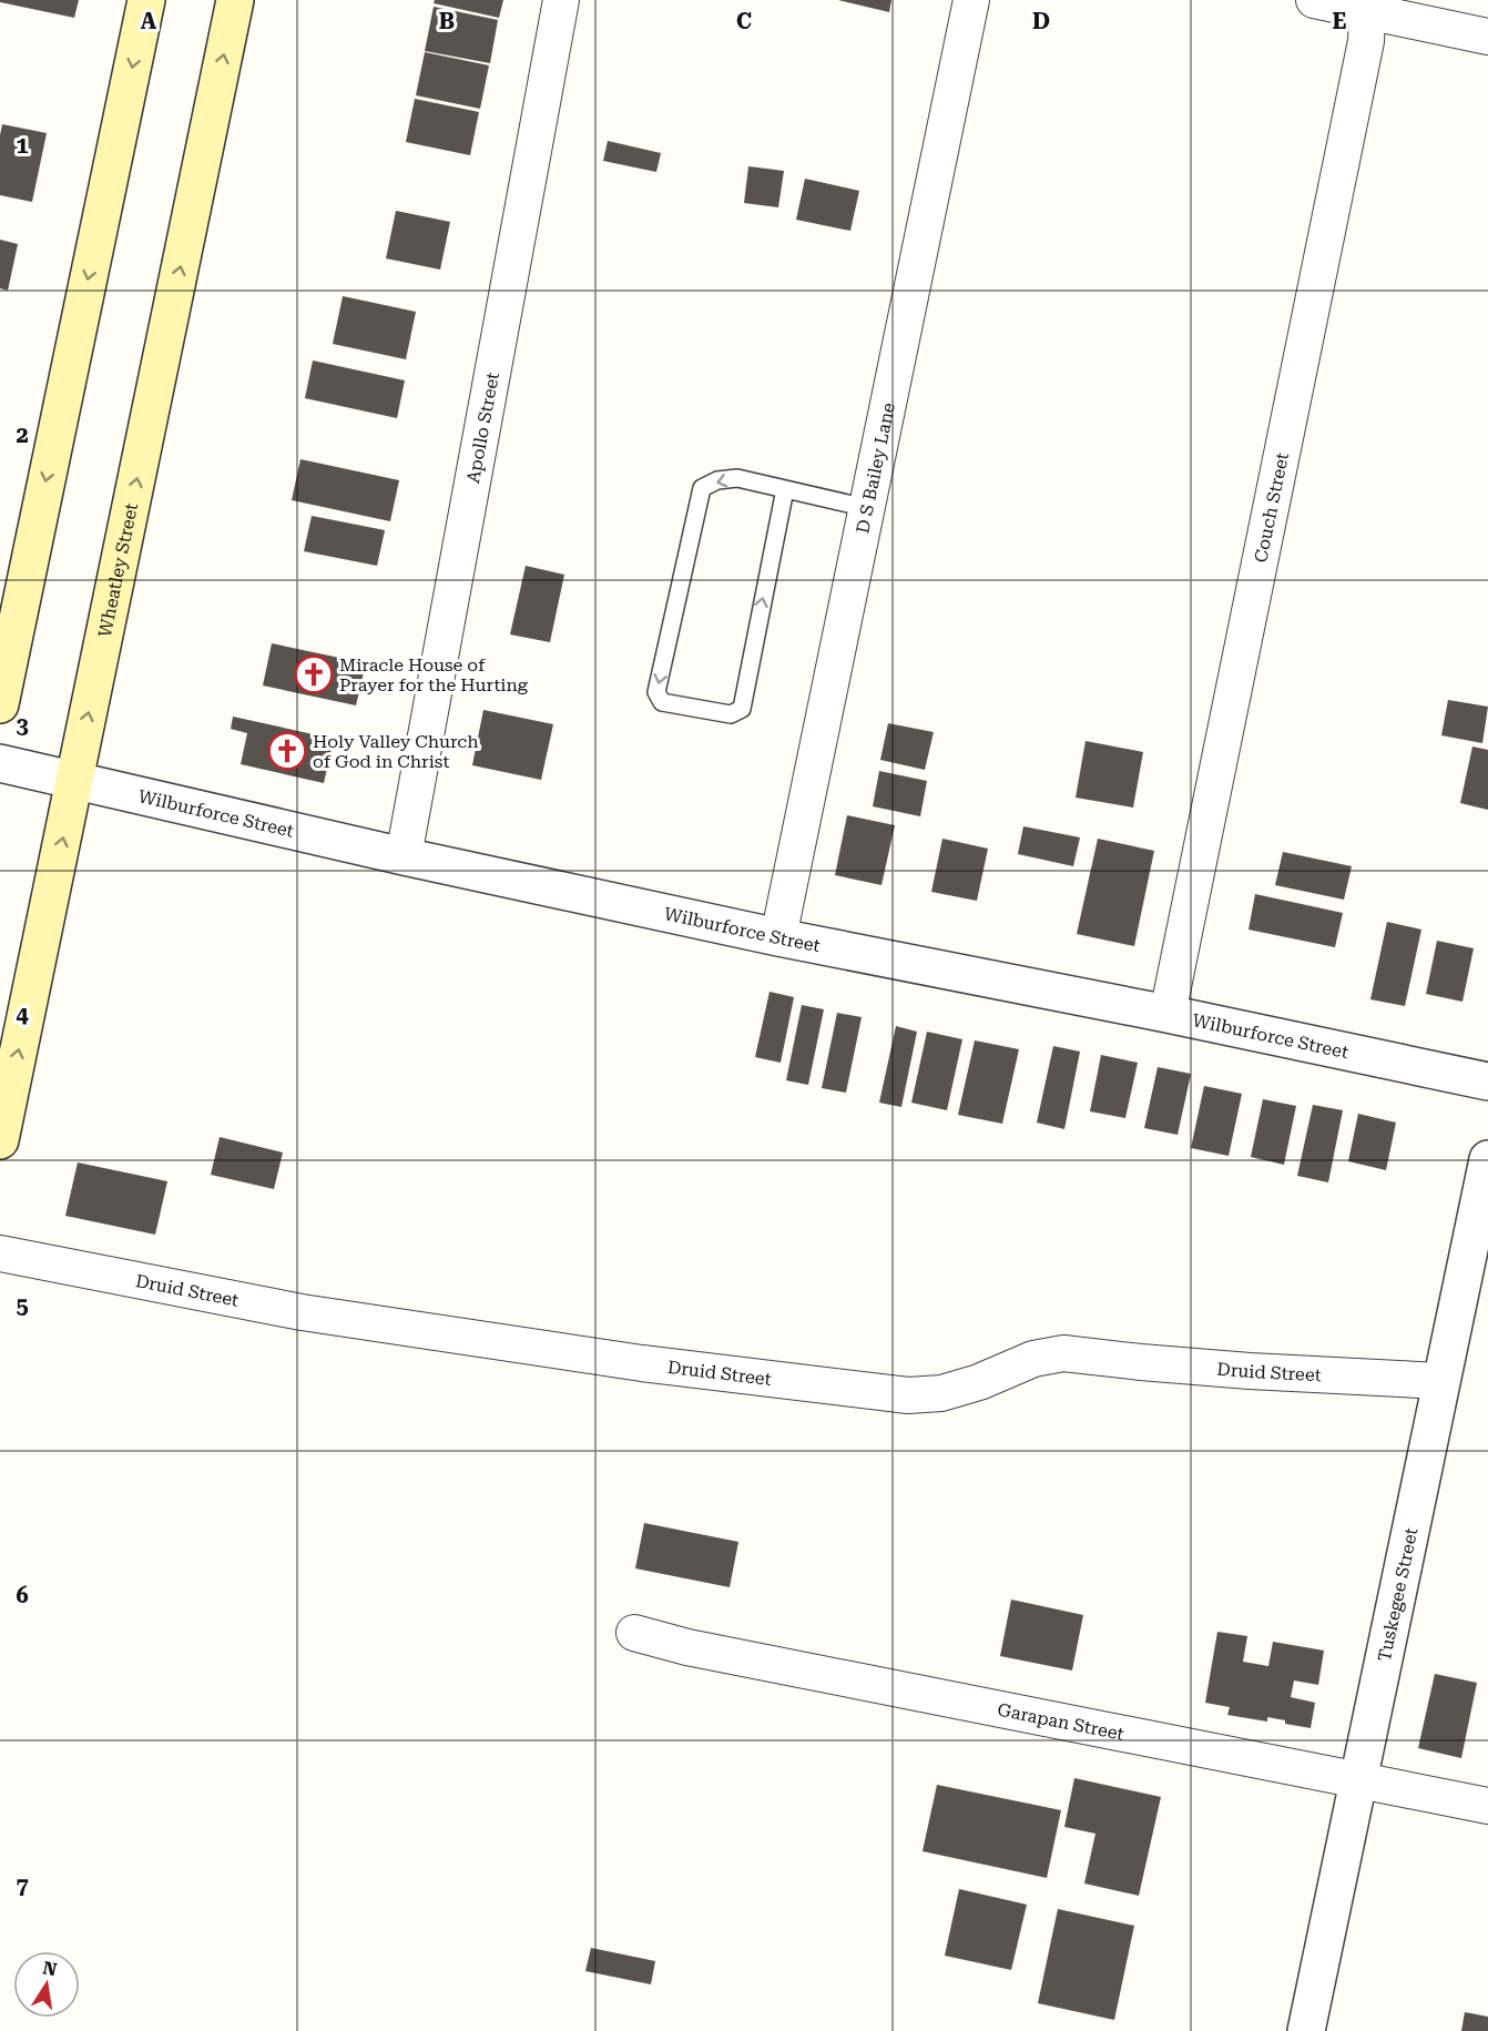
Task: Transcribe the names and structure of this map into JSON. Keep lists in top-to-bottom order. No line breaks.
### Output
{"streets":{"main road":["Wheatley Street"],"street":["Apollo Street","D S Bailey Lane","Couch Street","Wilburforce Street","Druid Street","Tuskegee Street","Garapan Street"]},"crossings":[["Apollo Street","Wilburforce Street"],["D S Bailey Lane","Wilburforce Street"],["Couch Street","Wilburforce Street"],["Wheatley Street","Wilburforce Street"],["Druid Street","Tuskegee Street"],["Tuskegee Street","Garapan Street"]],"places":{"church":["Miracle House of Prayer for the Hurting","Holy Valley Church of God in Christ"]},"north":"top","grid":{"columns":["A","B","C","D","E"],"rows":["1","2","3","4","5","6","7"]}}
